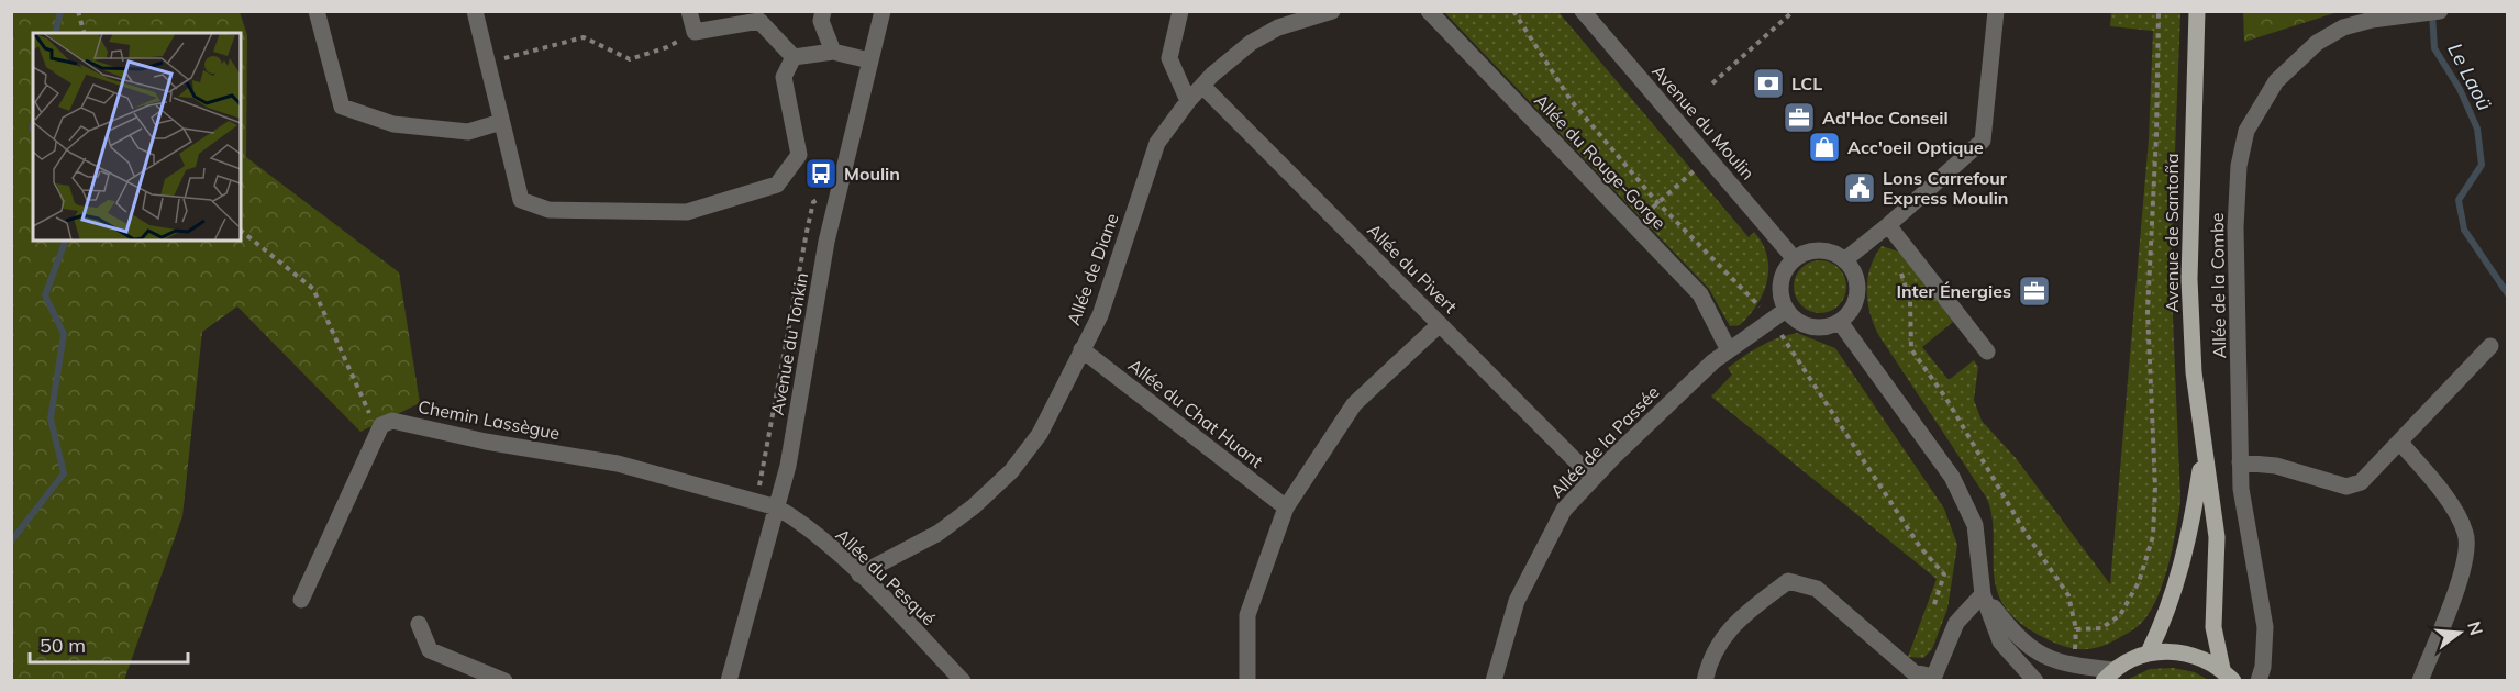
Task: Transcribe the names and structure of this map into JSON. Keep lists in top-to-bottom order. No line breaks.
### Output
{"streets":{"main road":["Avenue de Santoña"],"street":["Avenue du Moulin","Allée du Rouge-Gorge","Allée du Pivert","Allée de Diane","Allée de la Combe","Avenue du Tonkin","Allée du Chat Huant","Chemin Lassègue","Allée de la Passée","Allée du Pesqué"]},"crossings":[["Avenue du Moulin","Allée de la Passée"],["Allée du Rouge-Gorge","Allée de la Passée"],["Allée du Pivert","Allée de Diane"],["Allée du Pivert","Allée de la Passée"],["Allée de Diane","Allée du Chat Huant"],["Allée de Diane","Allée du Pesqué"],["Avenue du Tonkin","Chemin Lassègue"],["Avenue du Tonkin","Allée du Pesqué"],["Chemin Lassègue","Allée du Pesqué"]],"water":["Le Laoü"],"places":{"bank":["LCL"],"office":["Ad'Hoc Conseil","Inter Énergies"],"shop":["Acc'oeil Optique"],"bus stop":["Moulin"],"public building":["Lons Carrefour Express Moulin"]},"scale_bar":"50 m","north":"right"}
